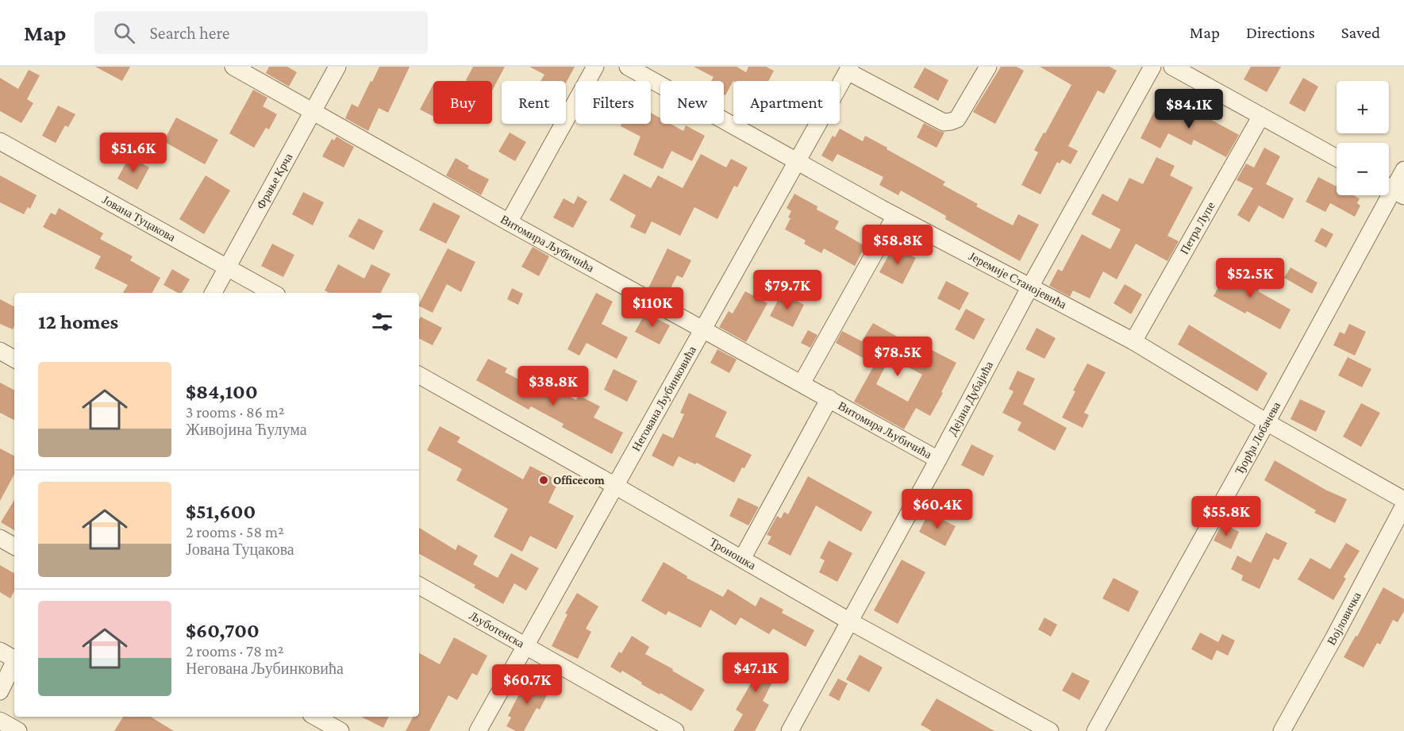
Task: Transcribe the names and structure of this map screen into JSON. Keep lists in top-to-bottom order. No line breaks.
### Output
{"streets":{"street":["Фрање Крча","Јована Туцакова","Петра Лупе","Витомира Љубичића","Јеремије Станојевића","Дејана Дубајића","Негована Љубинковића","Ђорђа Лобачева","Троношка","Војловичка","Љуботенска"]},"crossings":[["Фрање Крча","Јована Туцакова"],["Фрање Крча","Витомира Љубичића"],["Петра Лупе","Јеремије Станојевића"],["Витомира Љубичића","Дејана Дубајића"],["Витомира Љубичића","Негована Љубинковића"],["Јеремије Станојевића","Дејана Дубајића"],["Јеремије Станојевића","Негована Љубинковића"],["Јеремије Станојевића","Ђорђа Лобачева"],["Дејана Дубајића","Троношка"],["Негована Љубинковића","Троношка"],["Негована Љубинковића","Љуботенска"]],"places":["Officecom"],"page":{"header":"Map","search":"Search here","nav":["Map","Directions","Saved"],"map_buttons":["+","−"],"chip":["Buy","Rent","Filters","New","Apartment"],"price":["$84.1K","$51.6K","$58.8K","$52.5K","$79.7K","$110K","$78.5K","$38.8K","$60.4K","$55.8K","$47.1K","$60.7K"],"heading":"12 homes","list":[{"name":"$84,100","note":"3 rooms · 86 m² · Живојина Ћулума"},{"name":"$51,600","note":"2 rooms · 58 m² · Јована Туцакова"},{"name":"$60,700","note":"2 rooms · 78 m² · Негована Љубинковића"}]}}
